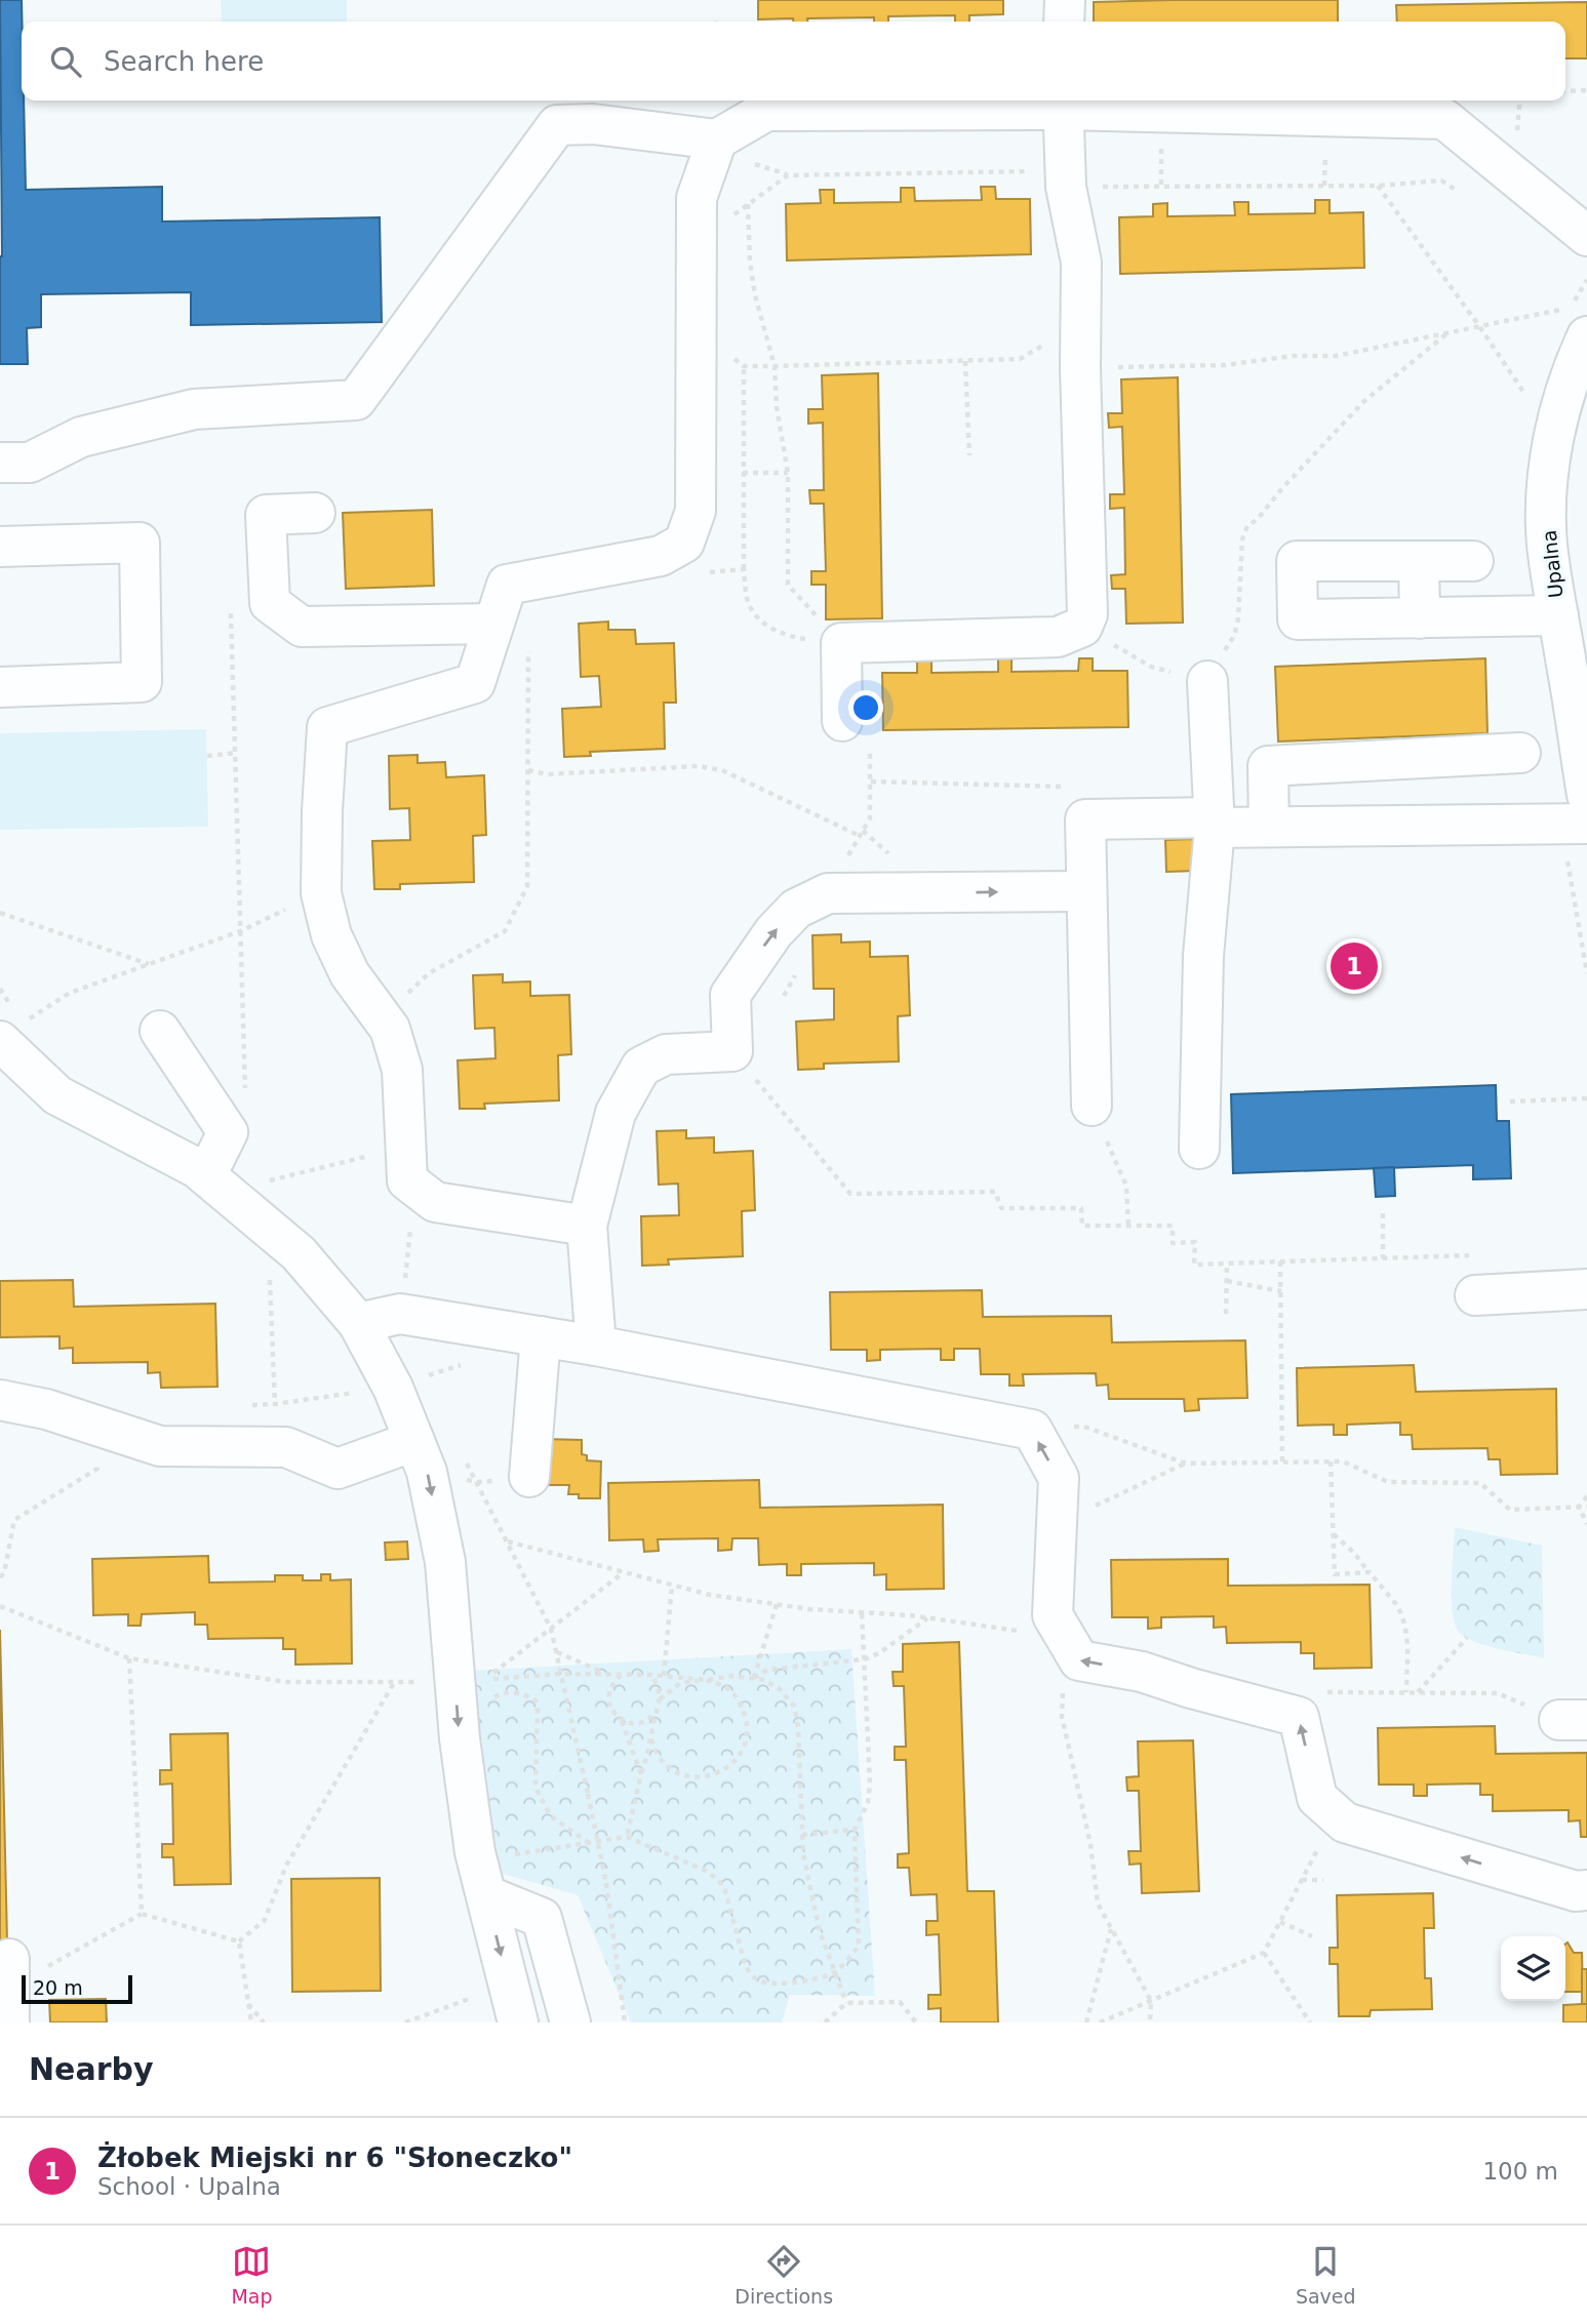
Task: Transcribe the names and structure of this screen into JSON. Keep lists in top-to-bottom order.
{
  "streets": {
    "street": ["Upalna"]
  },
  "scale_bar": "20 m",
  "page": {
    "search": "Search here",
    "pins": "1",
    "scale": "20 m",
    "heading": "Nearby",
    "list": [
      {
        "mark": "1",
        "name": "Żłobek Miejski nr 6 \"Słoneczko\"",
        "note": "School · Upalna",
        "value": "100 m"
      }
    ],
    "nav": ["Map", "Directions", "Saved"]
  }
}
